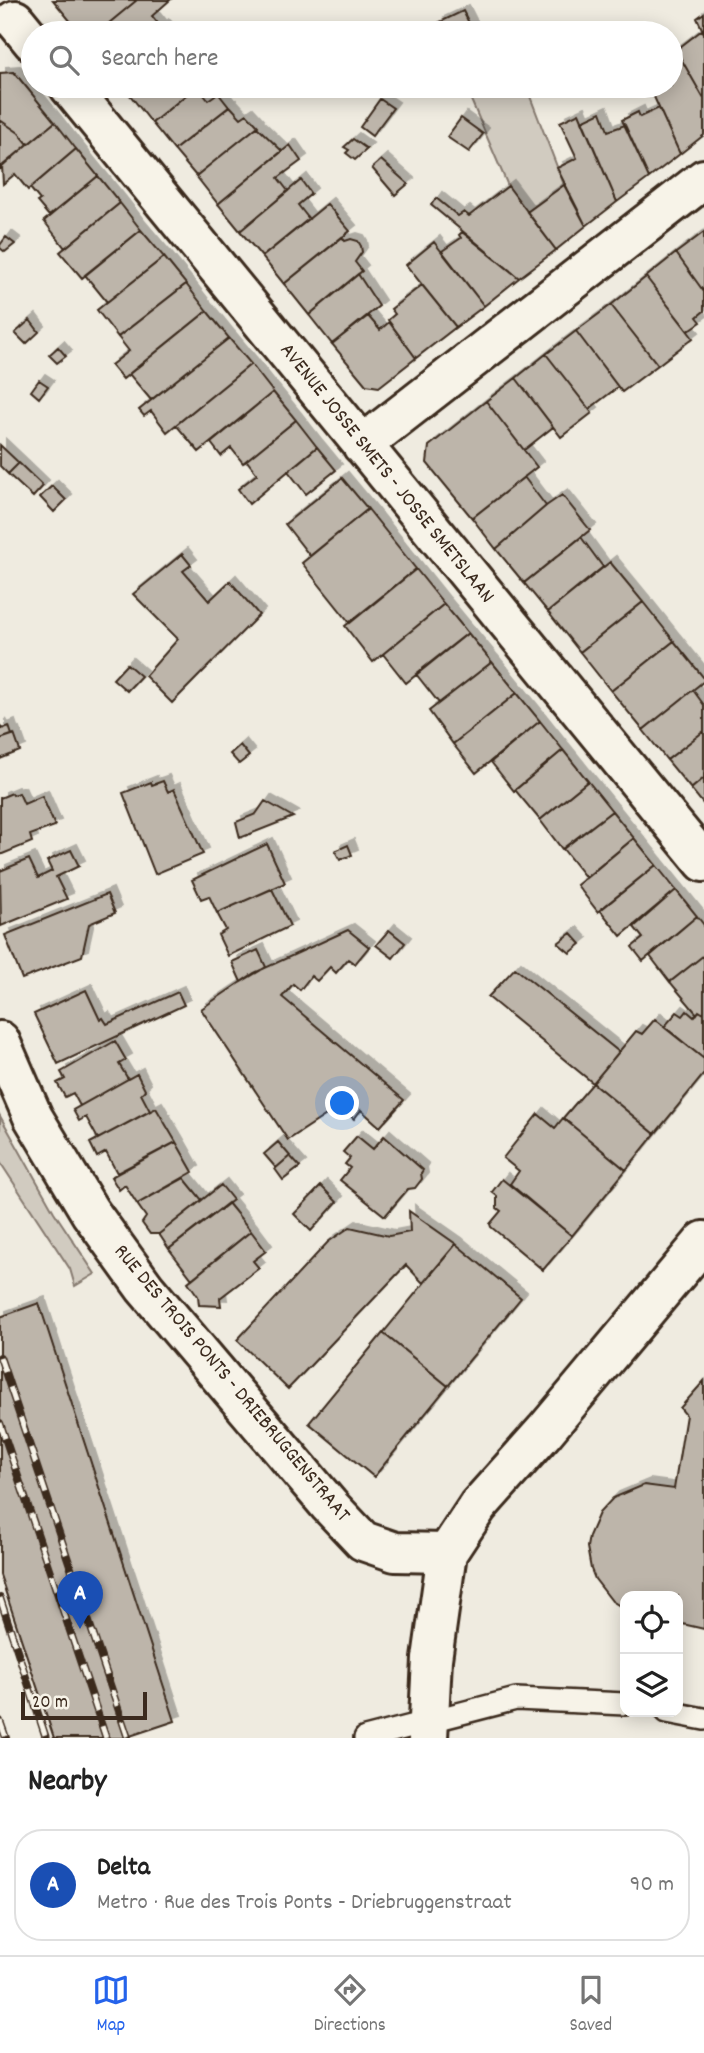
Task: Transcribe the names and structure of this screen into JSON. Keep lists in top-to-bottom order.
{
  "streets": {
    "street": ["AVENUE JOSSE SMETS - JOSSE SMETSLAAN", "RUE DES TROIS PONTS - DRIEBRUGGENSTRAAT"]
  },
  "scale_bar": "20 m",
  "page": {
    "search": "Search here",
    "pins": "A",
    "scale": "20 m",
    "heading": "Nearby",
    "list": [
      {
        "mark": "A",
        "name": "Delta",
        "note": "Metro · Rue des Trois Ponts - Driebruggenstraat",
        "value": "90 m"
      }
    ],
    "nav": ["Map", "Directions", "Saved"]
  }
}
